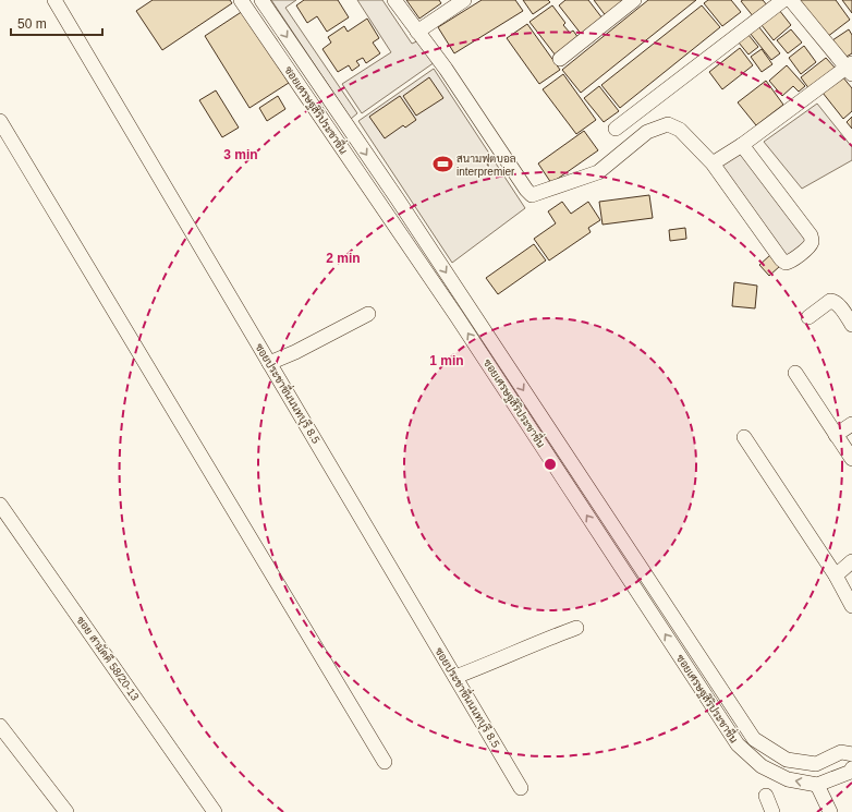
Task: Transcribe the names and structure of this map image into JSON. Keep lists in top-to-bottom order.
{
  "streets": {
    "street": ["ซอยเศรษฐสิริประชาชื่น", "ซอยประชาชื่นนนทบุรี 8.5", "ซอย สามัคคี 58/20-13"]
  },
  "places": {
    "sports": ["สนามฟุตบอล interpremier"]
  },
  "scale_bar": "50 m",
  "rings": ["3 min", "2 min", "1 min"]
}
